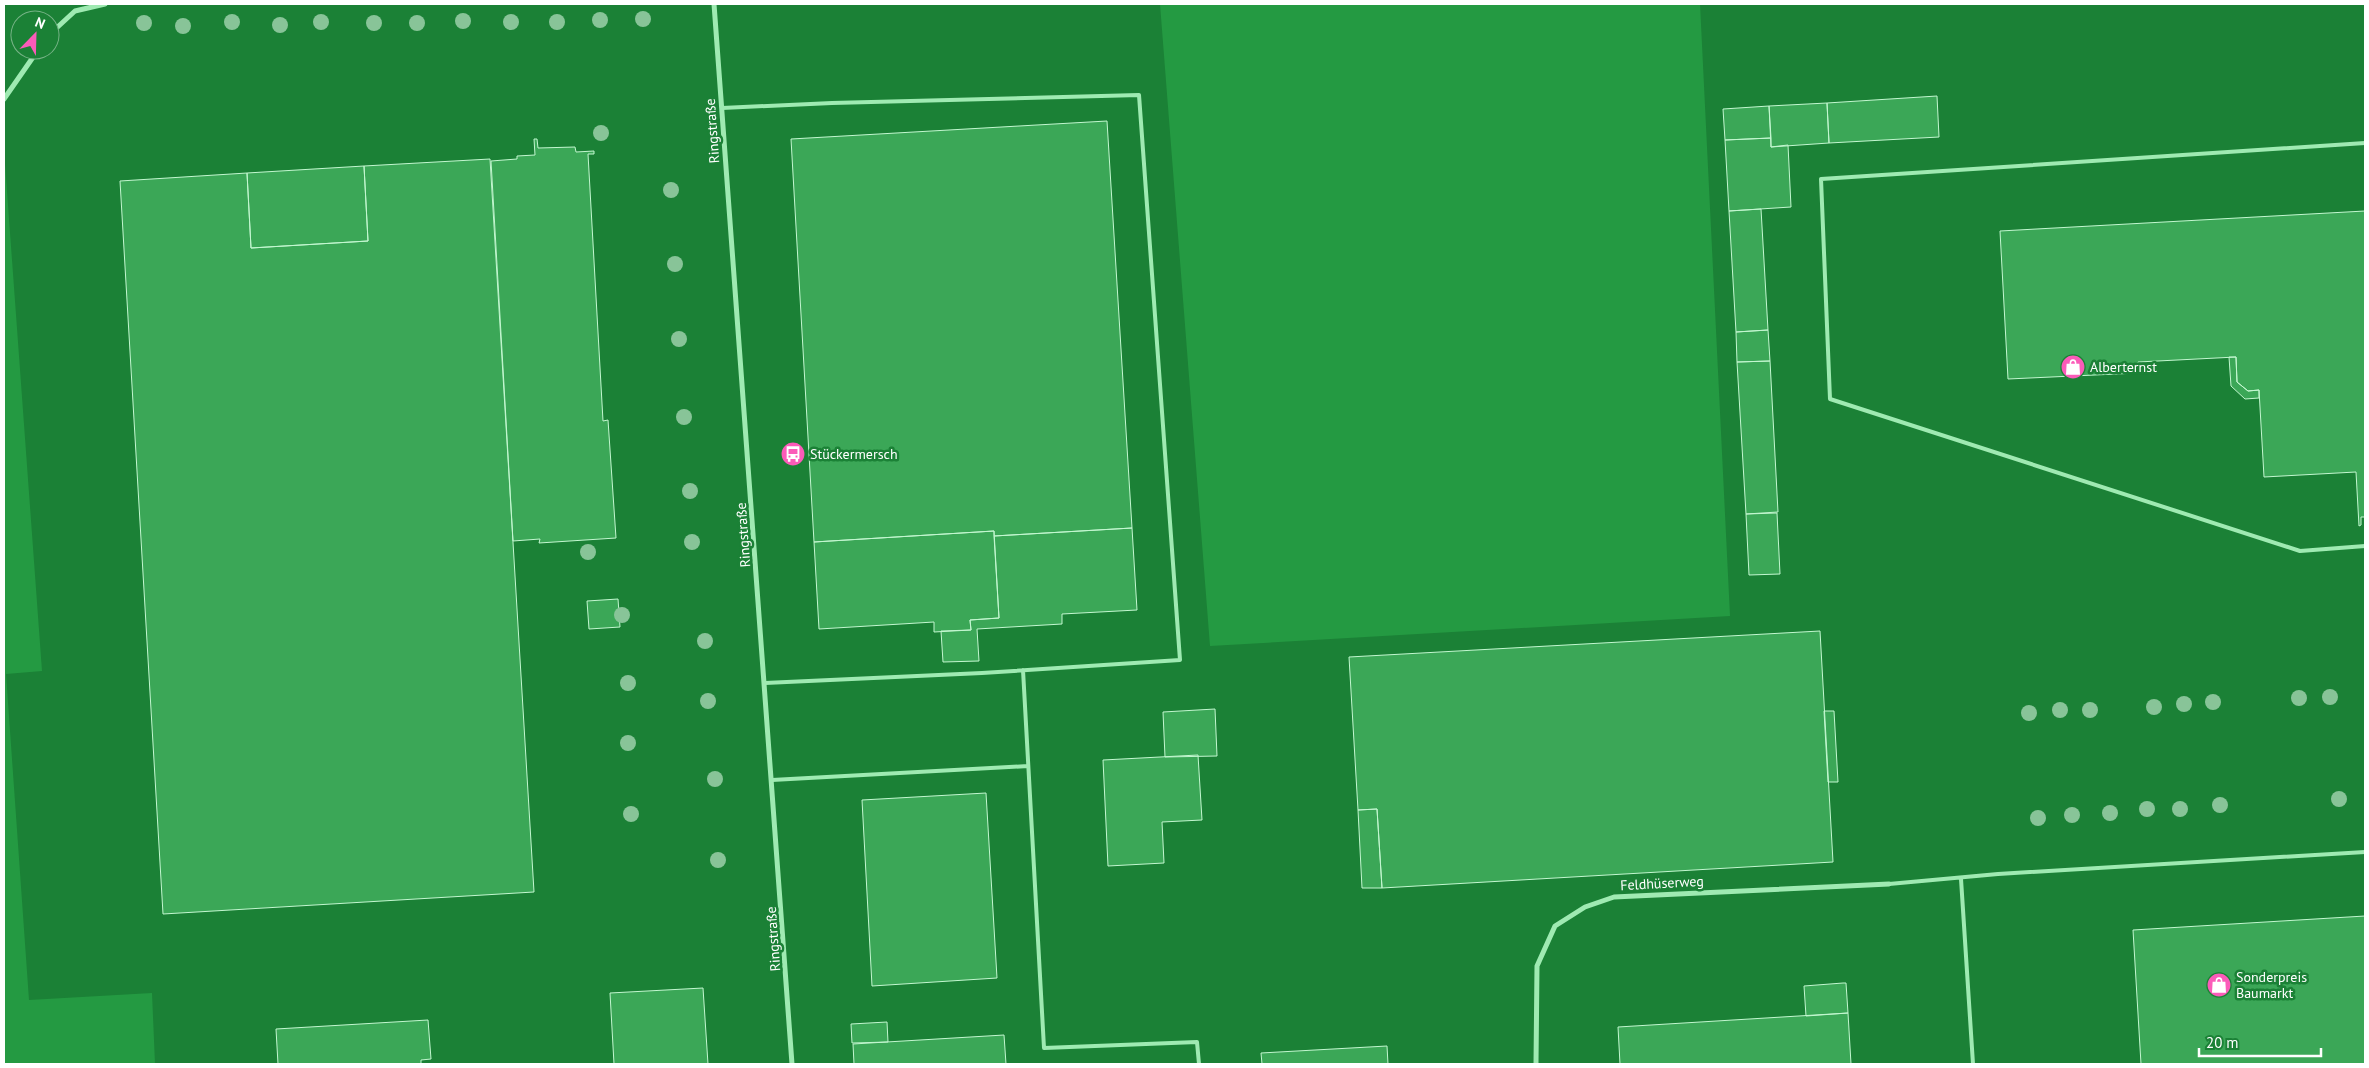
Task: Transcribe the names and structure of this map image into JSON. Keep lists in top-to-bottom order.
{
  "streets": {
    "street": ["Ringstraße", "Feldhüserweg"]
  },
  "places": {
    "shop": ["Alberternst", "Sonderpreis Baumarkt"],
    "bus stop": ["Stückermersch"]
  },
  "scale_bar": "20 m",
  "north": "top right"
}
